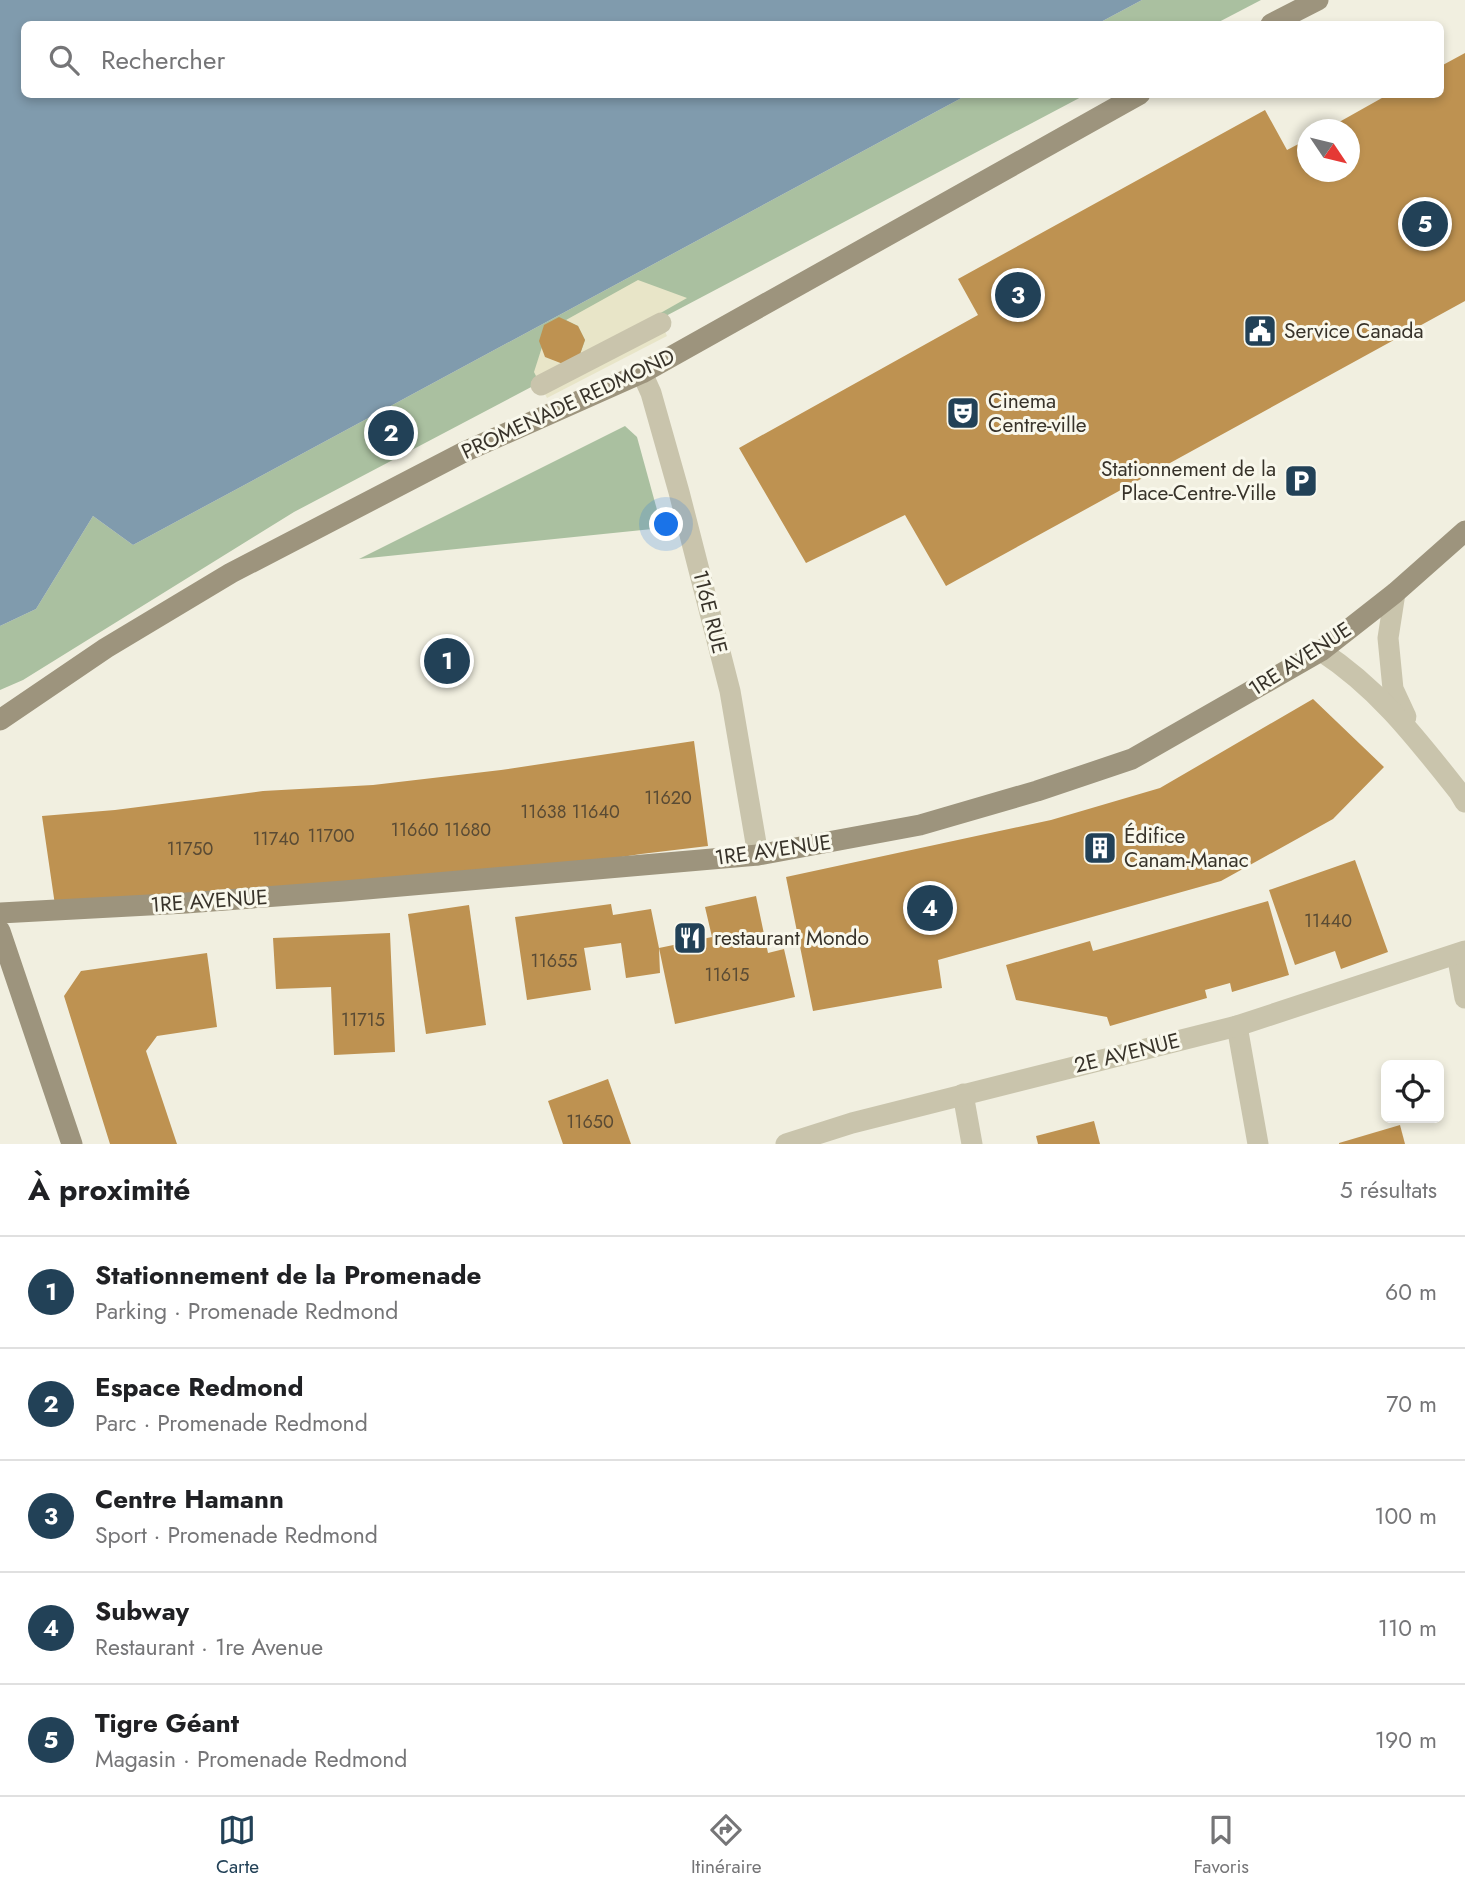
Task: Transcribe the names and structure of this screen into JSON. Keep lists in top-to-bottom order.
{
  "streets": {
    "street": [
      "PROMENADE REDMOND",
      "116E RUE",
      "1RE AVENUE",
      "2E AVENUE"
    ]
  },
  "crossings": [
    ["PROMENADE REDMOND", "116E RUE"],
    ["116E RUE", "1RE AVENUE"]
  ],
  "places": {
    "public building": ["Service Canada"],
    "theatre": ["Cinema Centre-ville"],
    "parking": ["Stationnement de la Place-Centre-Ville"],
    "building": ["Édifice Canam-Manac"],
    "restaurant": ["restaurant Mondo"]
  },
  "house_numbers": [
    "11620",
    "11638 11640",
    "11660 11680",
    "11700",
    "11740",
    "11750",
    "11440",
    "11655",
    "11615",
    "11715",
    "11650"
  ],
  "north": "bottom right",
  "page": {
    "search": "Rechercher",
    "pins": [
      "5",
      "3",
      "2",
      "1",
      "4"
    ],
    "heading": ["À proximité", "5 résultats"],
    "list": [
      {
        "mark": "1",
        "name": "Stationnement de la Promenade",
        "note": "Parking · Promenade Redmond",
        "value": "60 m"
      },
      {
        "mark": "2",
        "name": "Espace Redmond",
        "note": "Parc · Promenade Redmond",
        "value": "70 m"
      },
      {
        "mark": "3",
        "name": "Centre Hamann",
        "note": "Sport · Promenade Redmond",
        "value": "100 m"
      },
      {
        "mark": "4",
        "name": "Subway",
        "note": "Restaurant · 1re Avenue",
        "value": "110 m"
      },
      {
        "mark": "5",
        "name": "Tigre Géant",
        "note": "Magasin · Promenade Redmond",
        "value": "190 m"
      }
    ],
    "nav": ["Carte", "Itinéraire", "Favoris"]
  }
}
